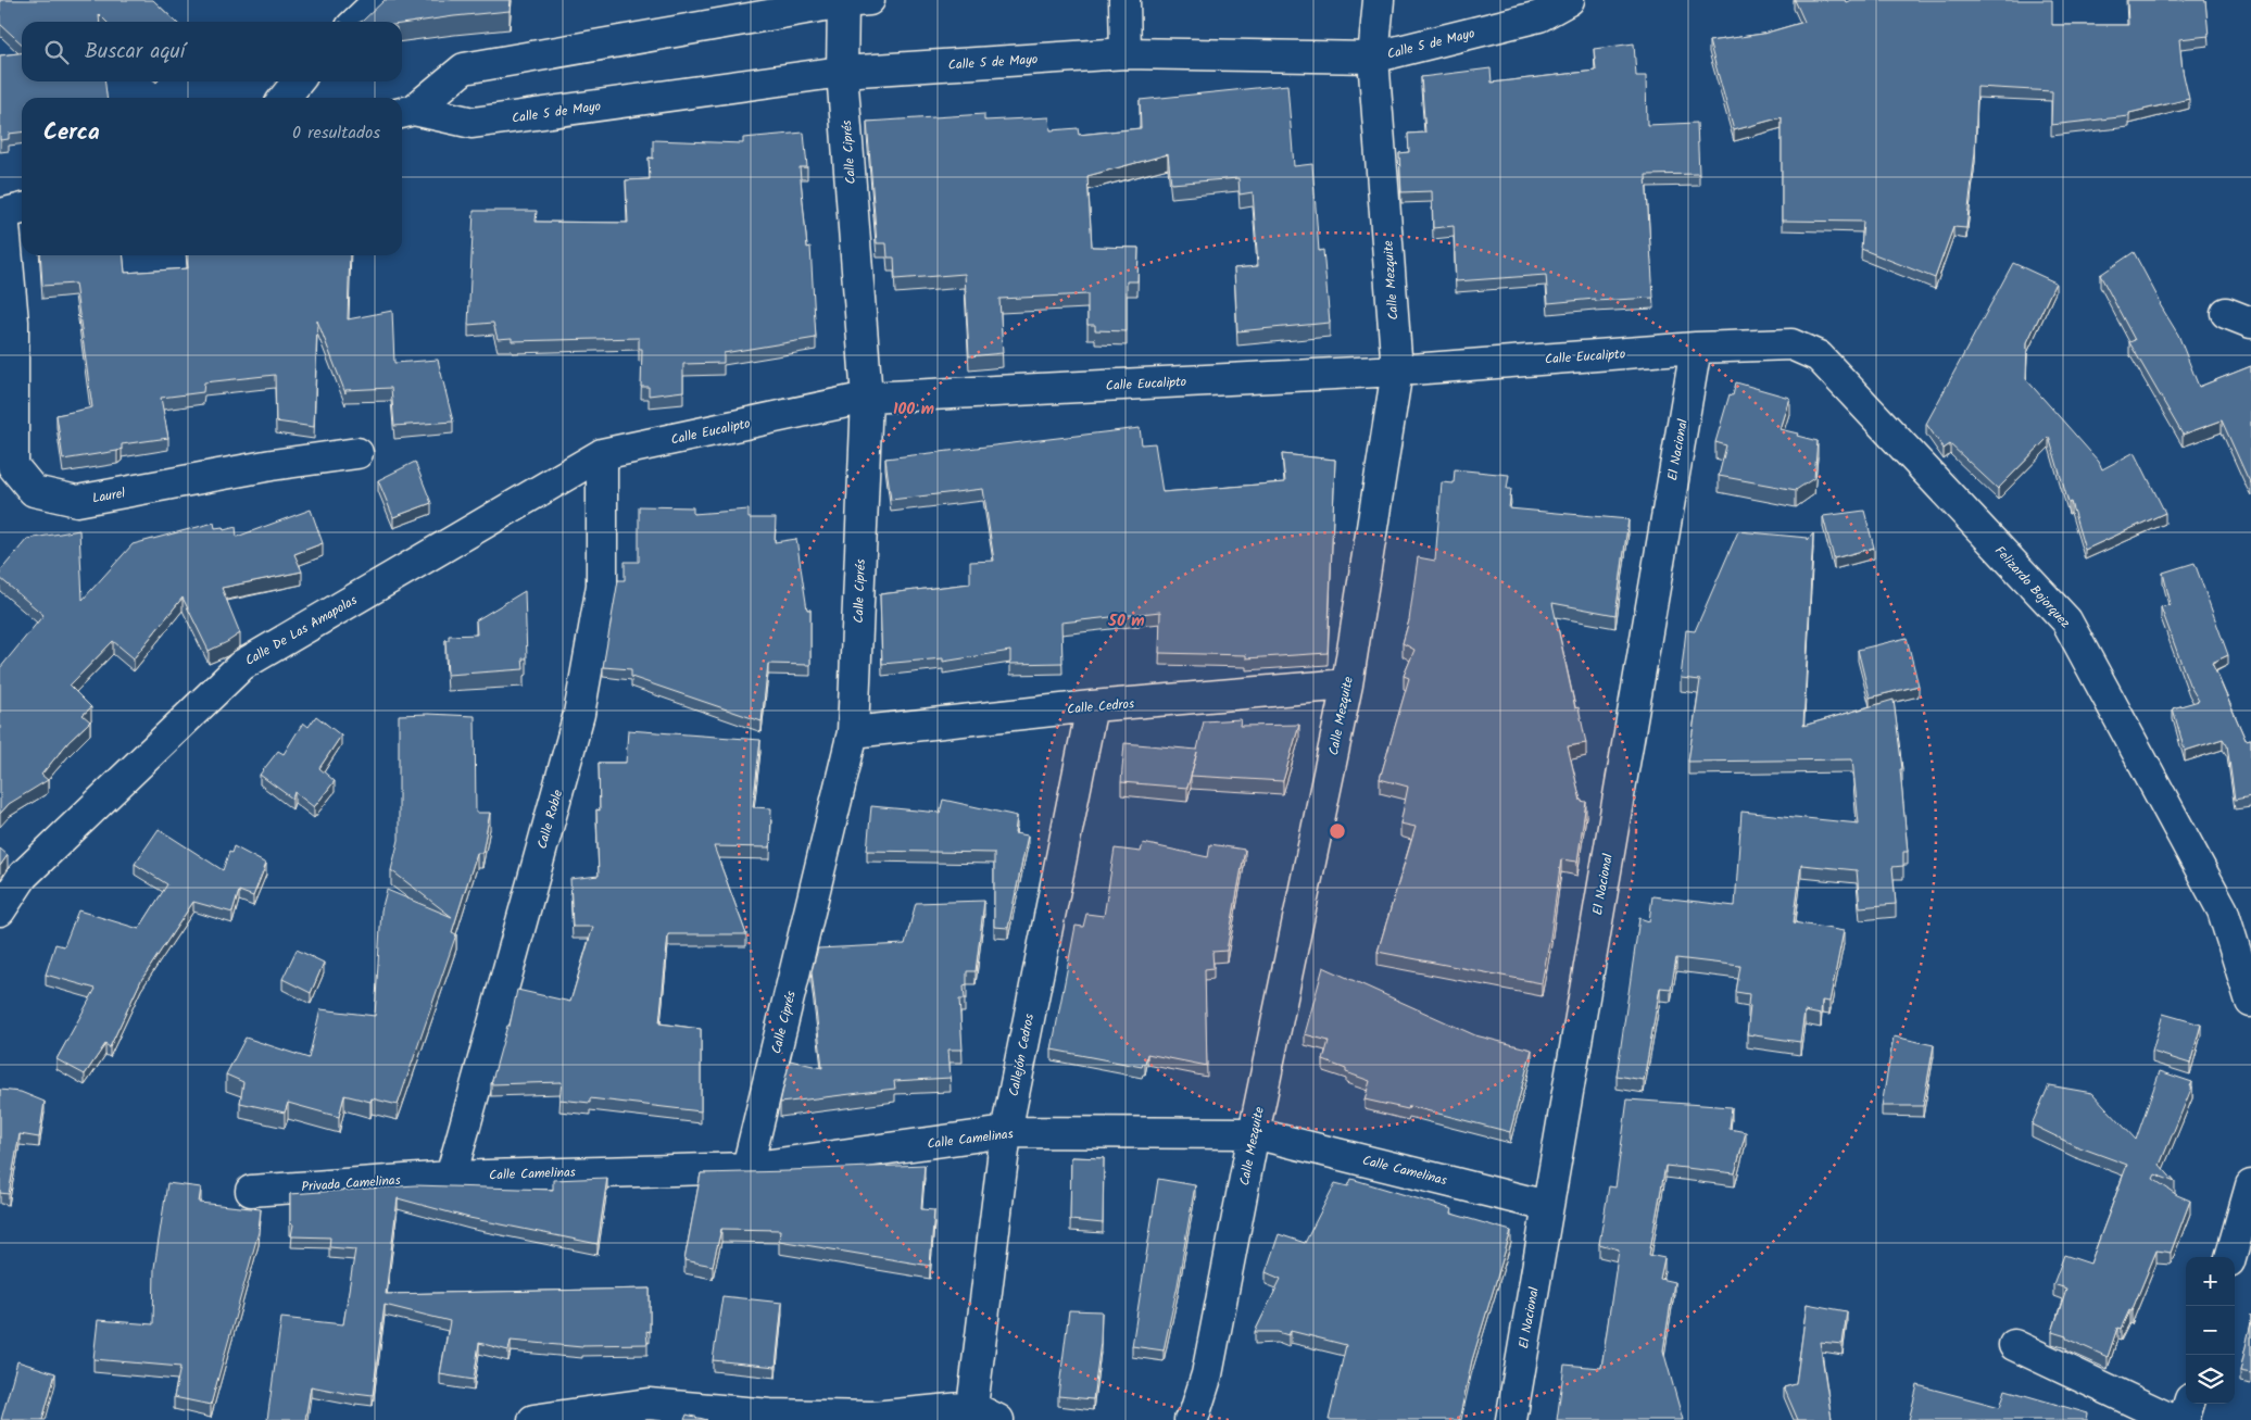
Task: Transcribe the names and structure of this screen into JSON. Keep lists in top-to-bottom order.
{
  "streets": {
    "street": [
      "Calle 5 de Mayo",
      "Calle Ciprés",
      "Calle Mezquite",
      "Calle Eucalipto",
      "El Nacional",
      "Laurel",
      "Felizardo Bojorquez",
      "Calle De Las Amapolas",
      "Calle Cedros",
      "Calle Roble",
      "Callejón Cedros",
      "Calle Camelinas",
      "Privada Camelinas"
    ]
  },
  "crossings": [
    ["Calle 5 de Mayo", "Calle Ciprés"],
    ["Calle 5 de Mayo", "Calle Mezquite"],
    ["Calle Ciprés", "Calle Eucalipto"],
    ["Calle Ciprés", "Calle Cedros"],
    ["Calle Ciprés", "Calle Camelinas"],
    ["Calle Mezquite", "Calle Eucalipto"],
    ["Calle Mezquite", "Calle Cedros"],
    ["Calle Mezquite", "Calle Camelinas"],
    ["Calle Eucalipto", "El Nacional"],
    ["Calle Eucalipto", "Felizardo Bojorquez"],
    ["Calle Eucalipto", "Calle De Las Amapolas"],
    ["Calle Eucalipto", "Calle Roble"],
    ["El Nacional", "Felizardo Bojorquez"],
    ["El Nacional", "Calle Camelinas"],
    ["Calle De Las Amapolas", "Calle Roble"],
    ["Calle Cedros", "Callejón Cedros"],
    ["Calle Roble", "Calle Camelinas"],
    ["Calle Roble", "Privada Camelinas"],
    ["Callejón Cedros", "Calle Camelinas"],
    ["Calle Camelinas", "Privada Camelinas"]
  ],
  "page": {
    "search": "Buscar aquí",
    "heading": ["Cerca", "0 resultados"],
    "map_buttons": ["+", "−"]
  },
  "rings": ["100 m", "50 m"]
}
